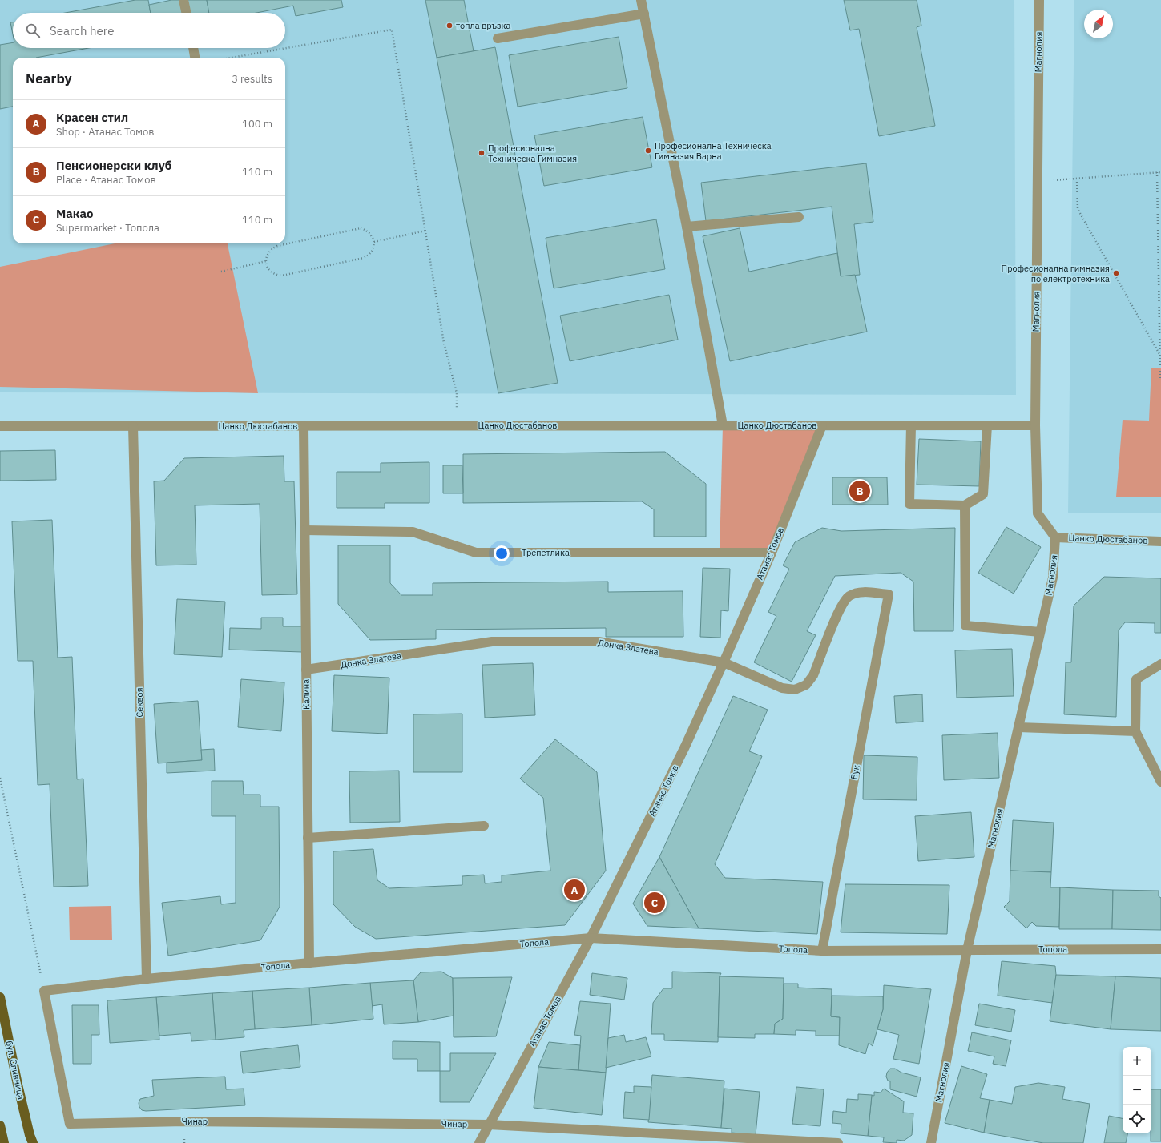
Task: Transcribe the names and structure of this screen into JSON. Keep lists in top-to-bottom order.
{
  "streets": {
    "main road": ["бул. Сливница"],
    "street": [
      "Магнолия",
      "Цанко Дюстабанов",
      "Трепетлика",
      "Атанас Томов",
      "Донка Златева",
      "Калина",
      "Секвоя",
      "Бук",
      "Топола",
      "Чинар"
    ]
  },
  "crossings": [
    ["Магнолия", "Цанко Дюстабанов"],
    ["Магнолия", "Топола"],
    ["Цанко Дюстабанов", "Атанас Томов"],
    ["Цанко Дюстабанов", "Калина"],
    ["Цанко Дюстабанов", "Секвоя"],
    ["Трепетлика", "Атанас Томов"],
    ["Трепетлика", "Калина"],
    ["Атанас Томов", "Донка Златева"],
    ["Атанас Томов", "Топола"],
    ["Атанас Томов", "Чинар"],
    ["Донка Златева", "Калина"],
    ["Донка Златева", "Бук"],
    ["Калина", "Топола"],
    ["Секвоя", "Топола"],
    ["Бук", "Топола"],
    ["Топола", "Чинар"]
  ],
  "places": [
    "топла връзка",
    "Професионална Техническа Гимназия Варна",
    "Професионална Техническа Гимназия",
    "Професионална гимназия по електротехника"
  ],
  "north": "top right",
  "page": {
    "search": "Search here",
    "heading": ["Nearby", "3 results"],
    "list": [
      {
        "mark": "A",
        "name": "Красен стил",
        "note": "Shop · Атанас Томов",
        "value": "100 m"
      },
      {
        "mark": "B",
        "name": "Пенсионерски клуб",
        "note": "Place · Атанас Томов",
        "value": "110 m"
      },
      {
        "mark": "C",
        "name": "Макао",
        "note": "Supermarket · Топола",
        "value": "110 m"
      }
    ],
    "pins": ["B", "A", "C"],
    "map_buttons": ["+", "−"]
  }
}
